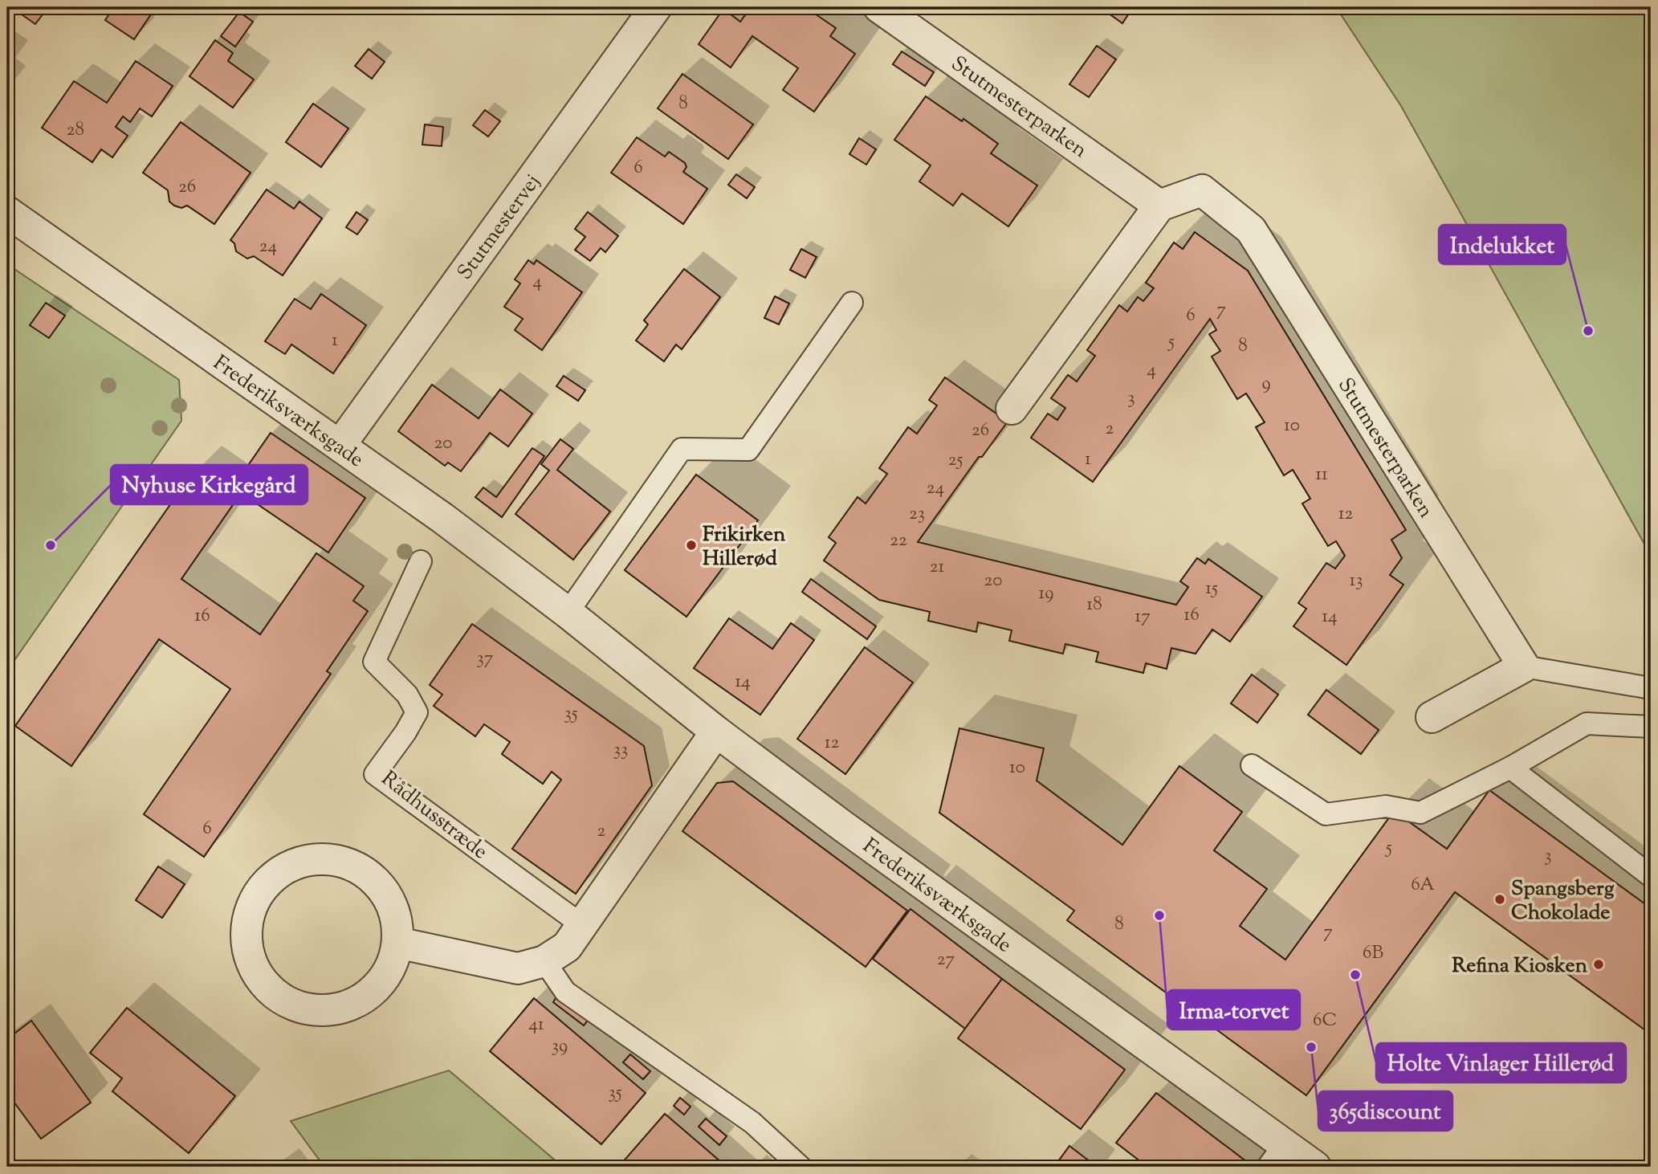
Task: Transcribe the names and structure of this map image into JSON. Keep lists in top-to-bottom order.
{
  "streets": {
    "street": ["Stutmesterparken", "Stutmestervej", "Frederiksværksgade"],
    "lane": ["Rådhusstræde"]
  },
  "crossings": [
    ["Stutmestervej", "Frederiksværksgade"]
  ],
  "places": [
    "Indelukket",
    "Nyhuse Kirkegård",
    "Frikirken Hillerød",
    "Spangsberg Chokolade",
    "Irma-torvet",
    "Refina Kiosken",
    "Holte Vinlager Hillerød",
    "365discount"
  ],
  "house_numbers": [
    "8",
    "28",
    "6",
    "26",
    "24",
    "4",
    "7",
    "6",
    "1",
    "5",
    "8",
    "4",
    "9",
    "3",
    "10",
    "2",
    "26",
    "20",
    "1",
    "25",
    "11",
    "24",
    "23",
    "12",
    "22",
    "21",
    "20",
    "13",
    "15",
    "19",
    "18",
    "16",
    "16",
    "17",
    "14",
    "37",
    "14",
    "35",
    "12",
    "33",
    "10",
    "6",
    "2",
    "5",
    "3",
    "6A",
    "8",
    "7",
    "6B",
    "27",
    "6C",
    "41",
    "39",
    "35"
  ]
}
